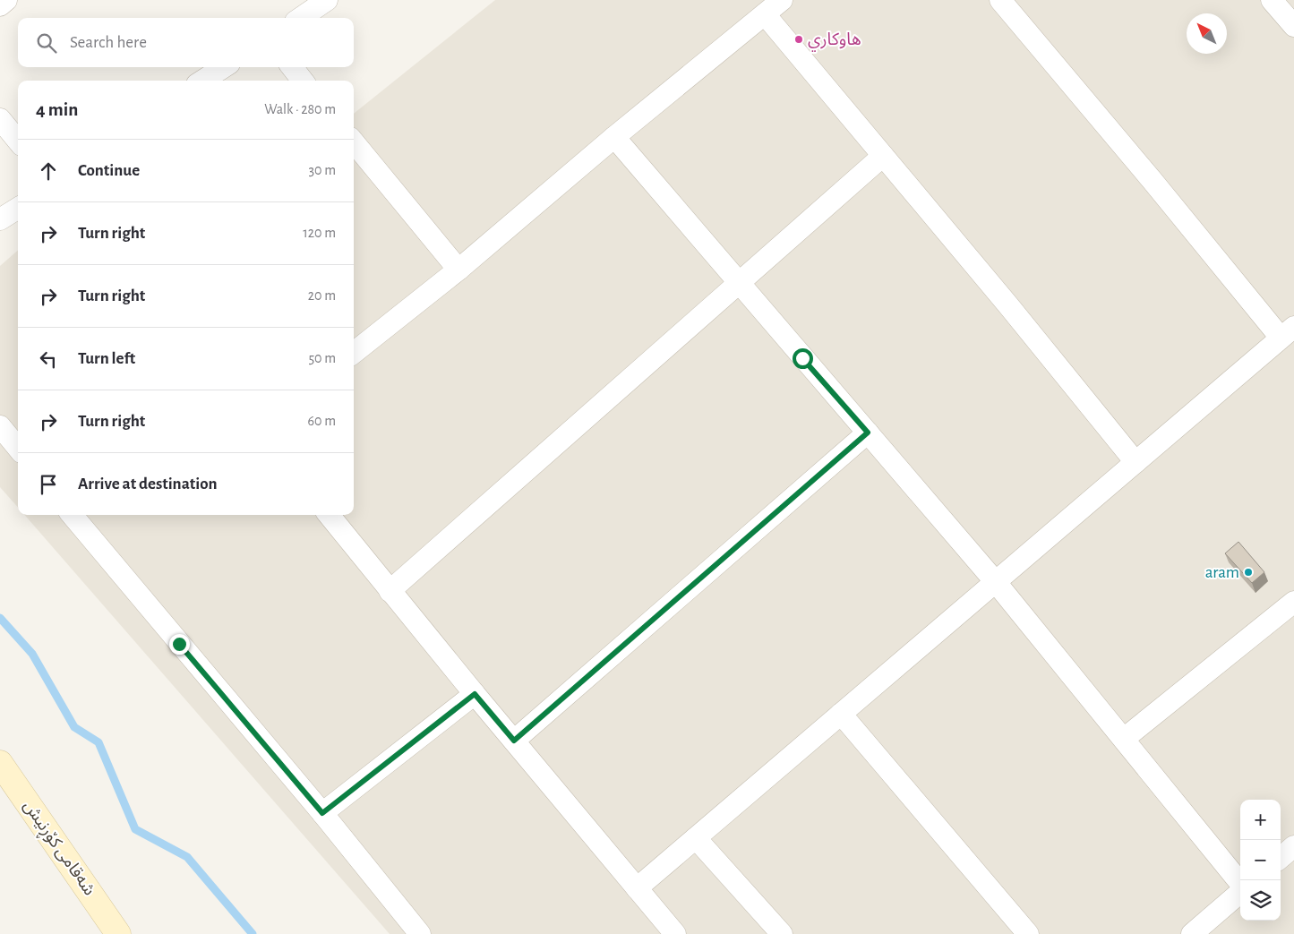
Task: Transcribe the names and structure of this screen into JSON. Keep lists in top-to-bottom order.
{
  "streets": {
    "main road": ["شەقامی کۆڕنیش"]
  },
  "places": ["هاوكاري", "aram"],
  "north": "top left",
  "page": {
    "search": "Search here",
    "heading": ["4 min", "Walk · 280 m"],
    "list": [
      ["Continue", "30 m"],
      ["Turn right", "120 m"],
      ["Turn right", "20 m"],
      ["Turn left", "50 m"],
      ["Turn right", "60 m"],
      "Arrive at destination"
    ],
    "map_buttons": ["+", "−"]
  }
}
